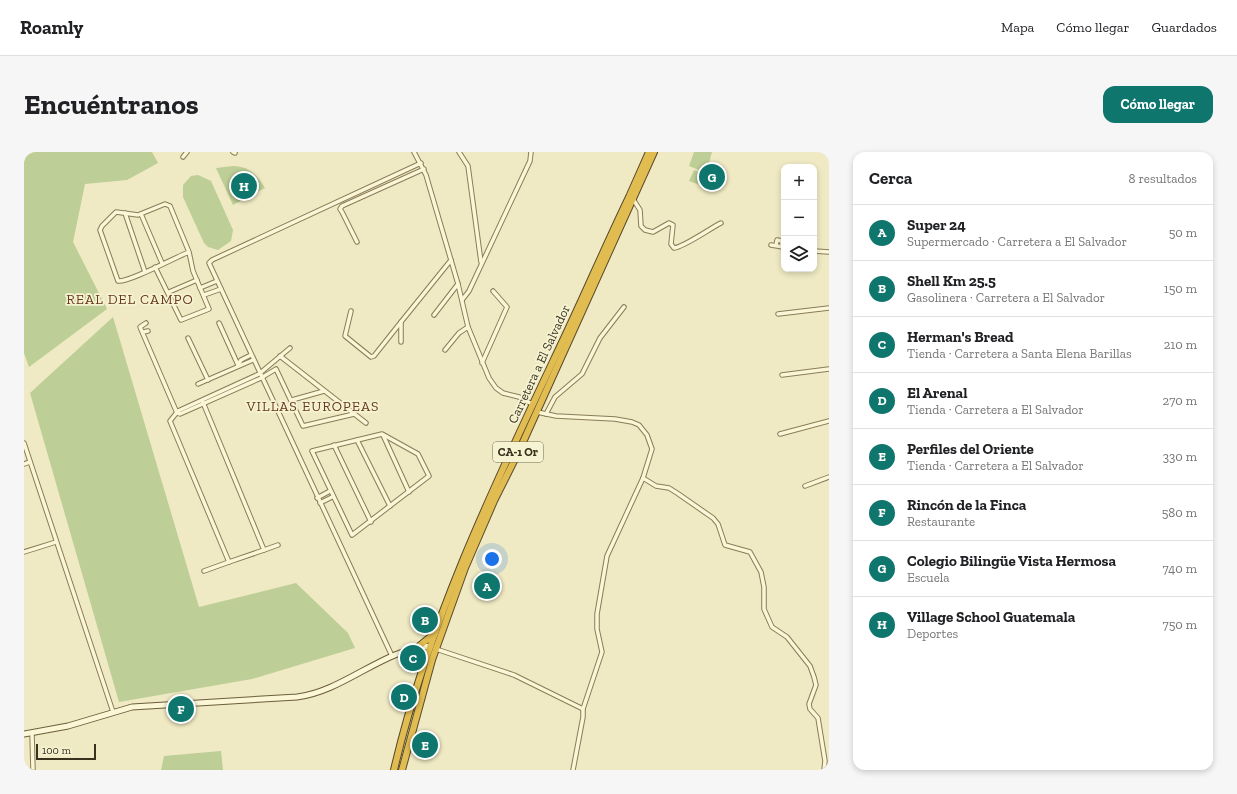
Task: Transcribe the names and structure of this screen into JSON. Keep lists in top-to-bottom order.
{
  "streets": {
    "highway": ["Carretera a El Salvador", "CA-1 Or"]
  },
  "districts": ["REAL DEL CAMPO", "VILLAS EUROPEAS"],
  "scale_bar": "100 m",
  "page": {
    "header": "Roamly",
    "nav": ["Mapa", "Cómo llegar", "Guardados"],
    "buttons": "Cómo llegar",
    "title": "Encuéntranos",
    "heading": ["Cerca", "8 resultados"],
    "pins": [
      "G",
      "H",
      "A",
      "B",
      "C",
      "D",
      "F",
      "E"
    ],
    "map_buttons": ["+", "−"],
    "list": [
      {
        "mark": "A",
        "name": "Super 24",
        "note": "Supermercado · Carretera a El Salvador",
        "value": "50 m"
      },
      {
        "mark": "B",
        "name": "Shell Km 25.5",
        "note": "Gasolinera · Carretera a El Salvador",
        "value": "150 m"
      },
      {
        "mark": "C",
        "name": "Herman's Bread",
        "note": "Tienda · Carretera a Santa Elena Barillas",
        "value": "210 m"
      },
      {
        "mark": "D",
        "name": "El Arenal",
        "note": "Tienda · Carretera a El Salvador",
        "value": "270 m"
      },
      {
        "mark": "E",
        "name": "Perfiles del Oriente",
        "note": "Tienda · Carretera a El Salvador",
        "value": "330 m"
      },
      {
        "mark": "F",
        "name": "Rincón de la Finca",
        "note": "Restaurante",
        "value": "580 m"
      },
      {
        "mark": "G",
        "name": "Colegio Bilingüe Vista Hermosa",
        "note": "Escuela",
        "value": "740 m"
      },
      {
        "mark": "H",
        "name": "Village School Guatemala",
        "note": "Deportes",
        "value": "750 m"
      }
    ],
    "scale": "100 m"
  }
}
